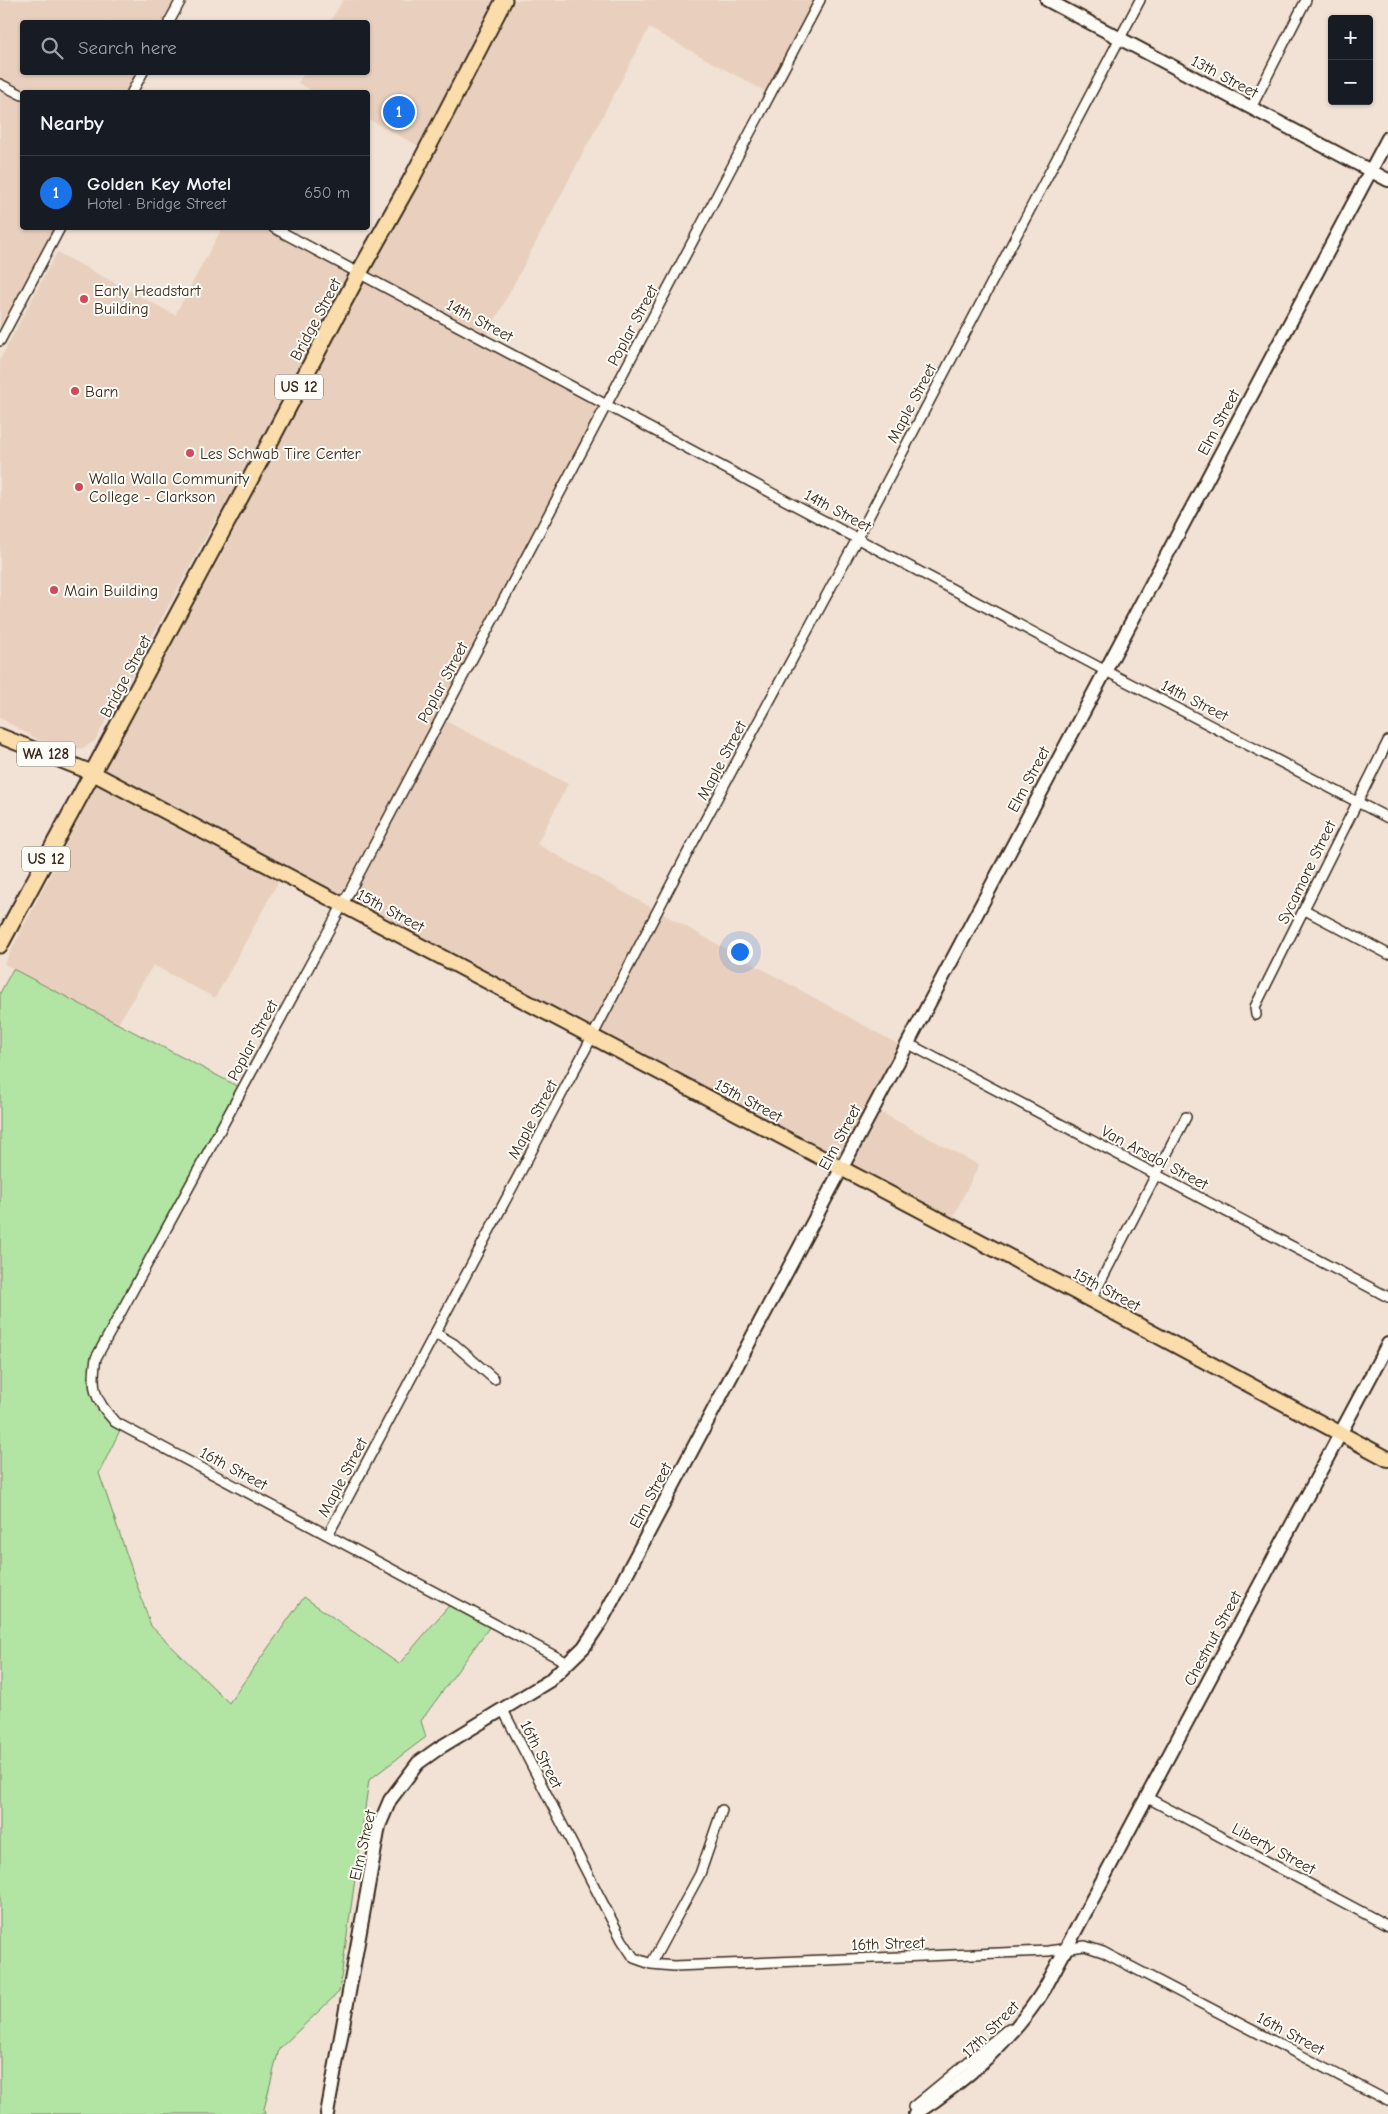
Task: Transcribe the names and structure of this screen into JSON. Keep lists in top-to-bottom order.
{
  "streets": {
    "highway": ["Bridge Street", "US 12"],
    "main road": [
      "13th Street",
      "Elm Street",
      "WA 128",
      "15th Street",
      "Chestnut Street",
      "17th Street"
    ],
    "street": [
      "14th Street",
      "Poplar Street",
      "Maple Street",
      "Sycamore Street",
      "Van Arsdol Street",
      "16th Street",
      "Liberty Street"
    ]
  },
  "crossings": [
    ["13th Street", "Maple Street"],
    ["13th Street", "Elm Street"],
    ["Bridge Street", "14th Street"],
    ["Bridge Street", "WA 128"],
    ["Bridge Street", "15th Street"],
    ["14th Street", "Poplar Street"],
    ["14th Street", "Maple Street"],
    ["14th Street", "Elm Street"],
    ["14th Street", "Sycamore Street"],
    ["Poplar Street", "15th Street"],
    ["Poplar Street", "16th Street"],
    ["Maple Street", "15th Street"],
    ["Maple Street", "16th Street"],
    ["Elm Street", "15th Street"],
    ["Elm Street", "Van Arsdol Street"],
    ["Elm Street", "16th Street"],
    ["WA 128", "15th Street"],
    ["15th Street", "Chestnut Street"],
    ["16th Street", "Chestnut Street"],
    ["16th Street", "17th Street"],
    ["Chestnut Street", "Liberty Street"],
    ["Chestnut Street", "17th Street"]
  ],
  "places": [
    "Early Headstart Building",
    "Barn",
    "Les Schwab Tire Center",
    "Walla Walla Community College - Clarkson",
    "Main Building"
  ],
  "page": {
    "map_buttons": ["+", "−"],
    "search": "Search here",
    "heading": "Nearby",
    "pins": "1",
    "list": [
      {
        "mark": "1",
        "name": "Golden Key Motel",
        "note": "Hotel · Bridge Street",
        "value": "650 m"
      }
    ]
  }
}
